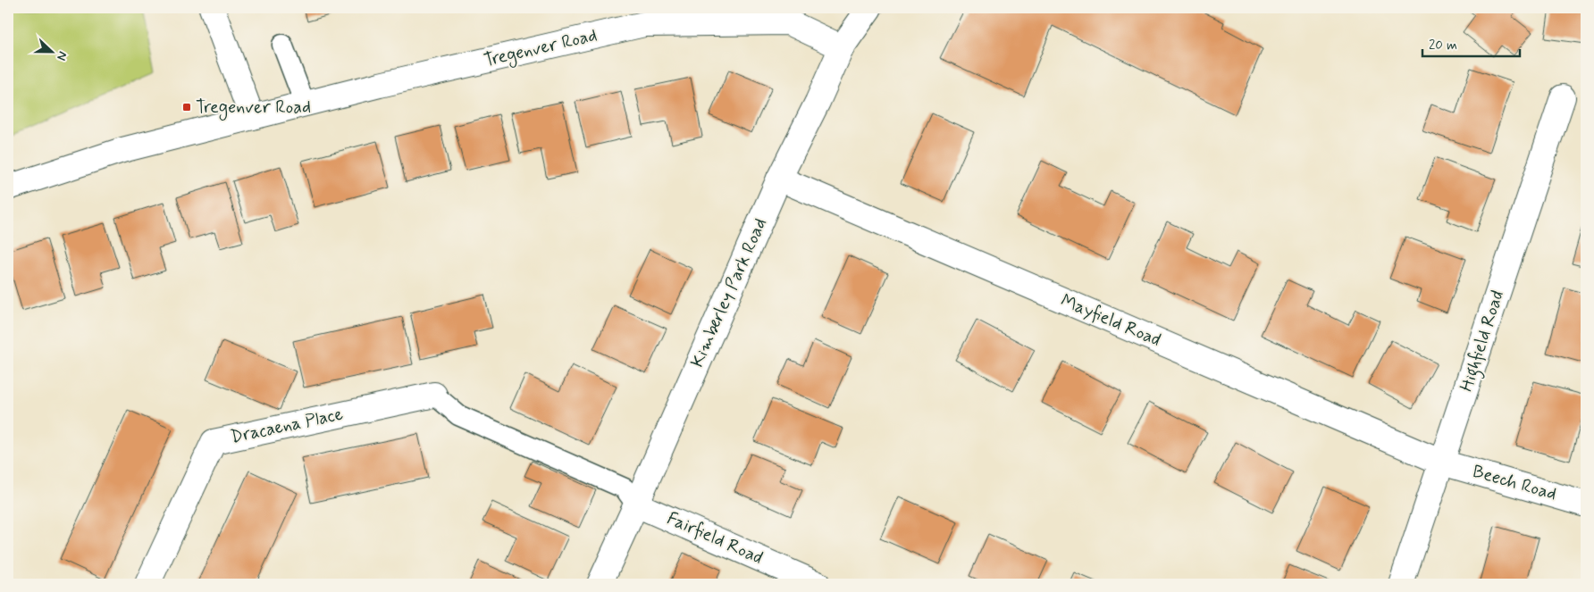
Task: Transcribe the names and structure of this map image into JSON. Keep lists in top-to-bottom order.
{
  "streets": {
    "street": [
      "Tregenver Road",
      "Kimberley Park Road",
      "Mayfield Road",
      "Highfield Road",
      "Dracaena Place",
      "Beech Road",
      "Fairfield Road"
    ]
  },
  "crossings": [
    ["Tregenver Road", "Kimberley Park Road"],
    ["Kimberley Park Road", "Mayfield Road"],
    ["Kimberley Park Road", "Fairfield Road"],
    ["Mayfield Road", "Highfield Road"],
    ["Mayfield Road", "Beech Road"],
    ["Highfield Road", "Beech Road"]
  ],
  "places": {
    "transit": ["Tregenver Road"]
  },
  "scale_bar": "20 m",
  "north": "right"
}
